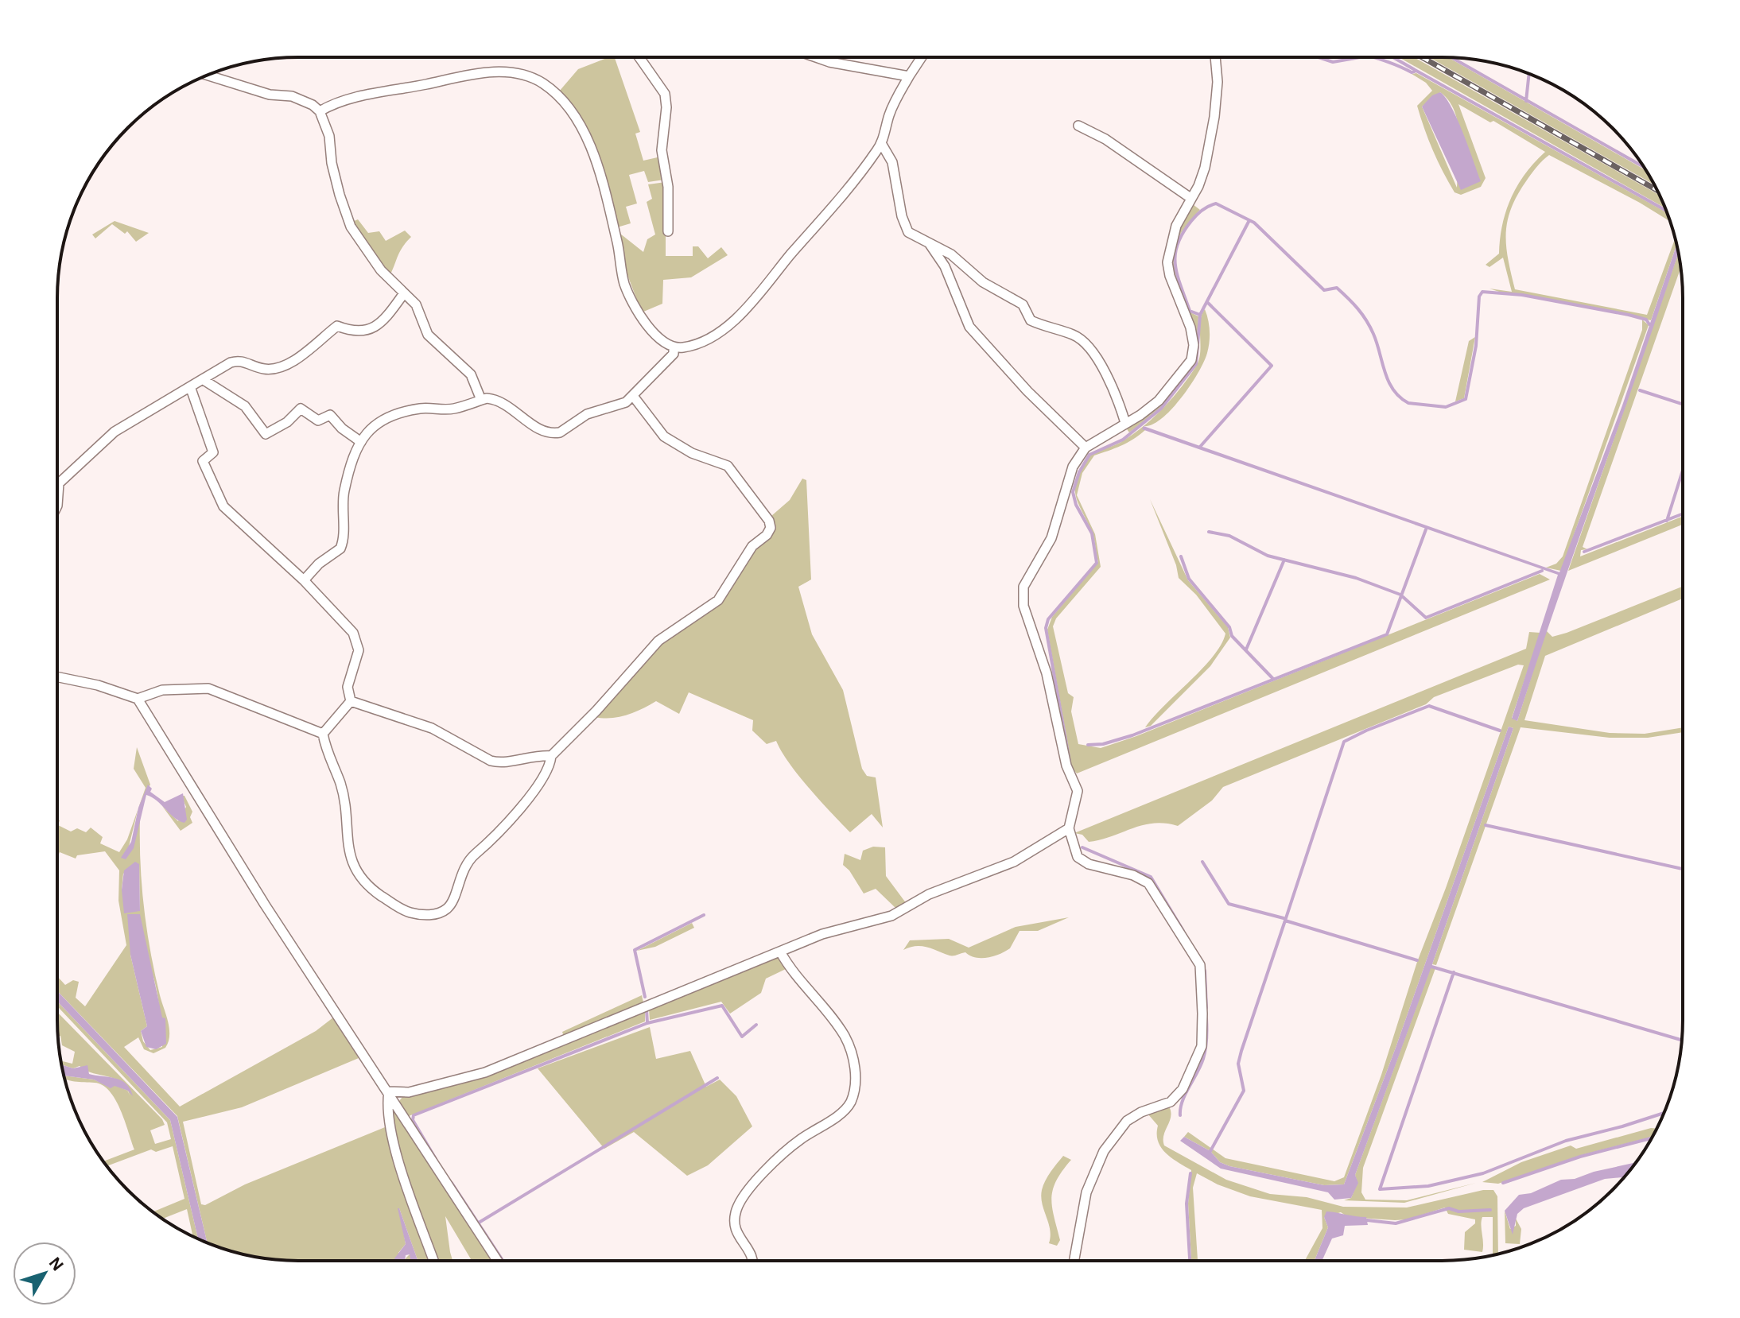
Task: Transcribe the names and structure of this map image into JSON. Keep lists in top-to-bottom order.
{
  "north": "top right"
}
